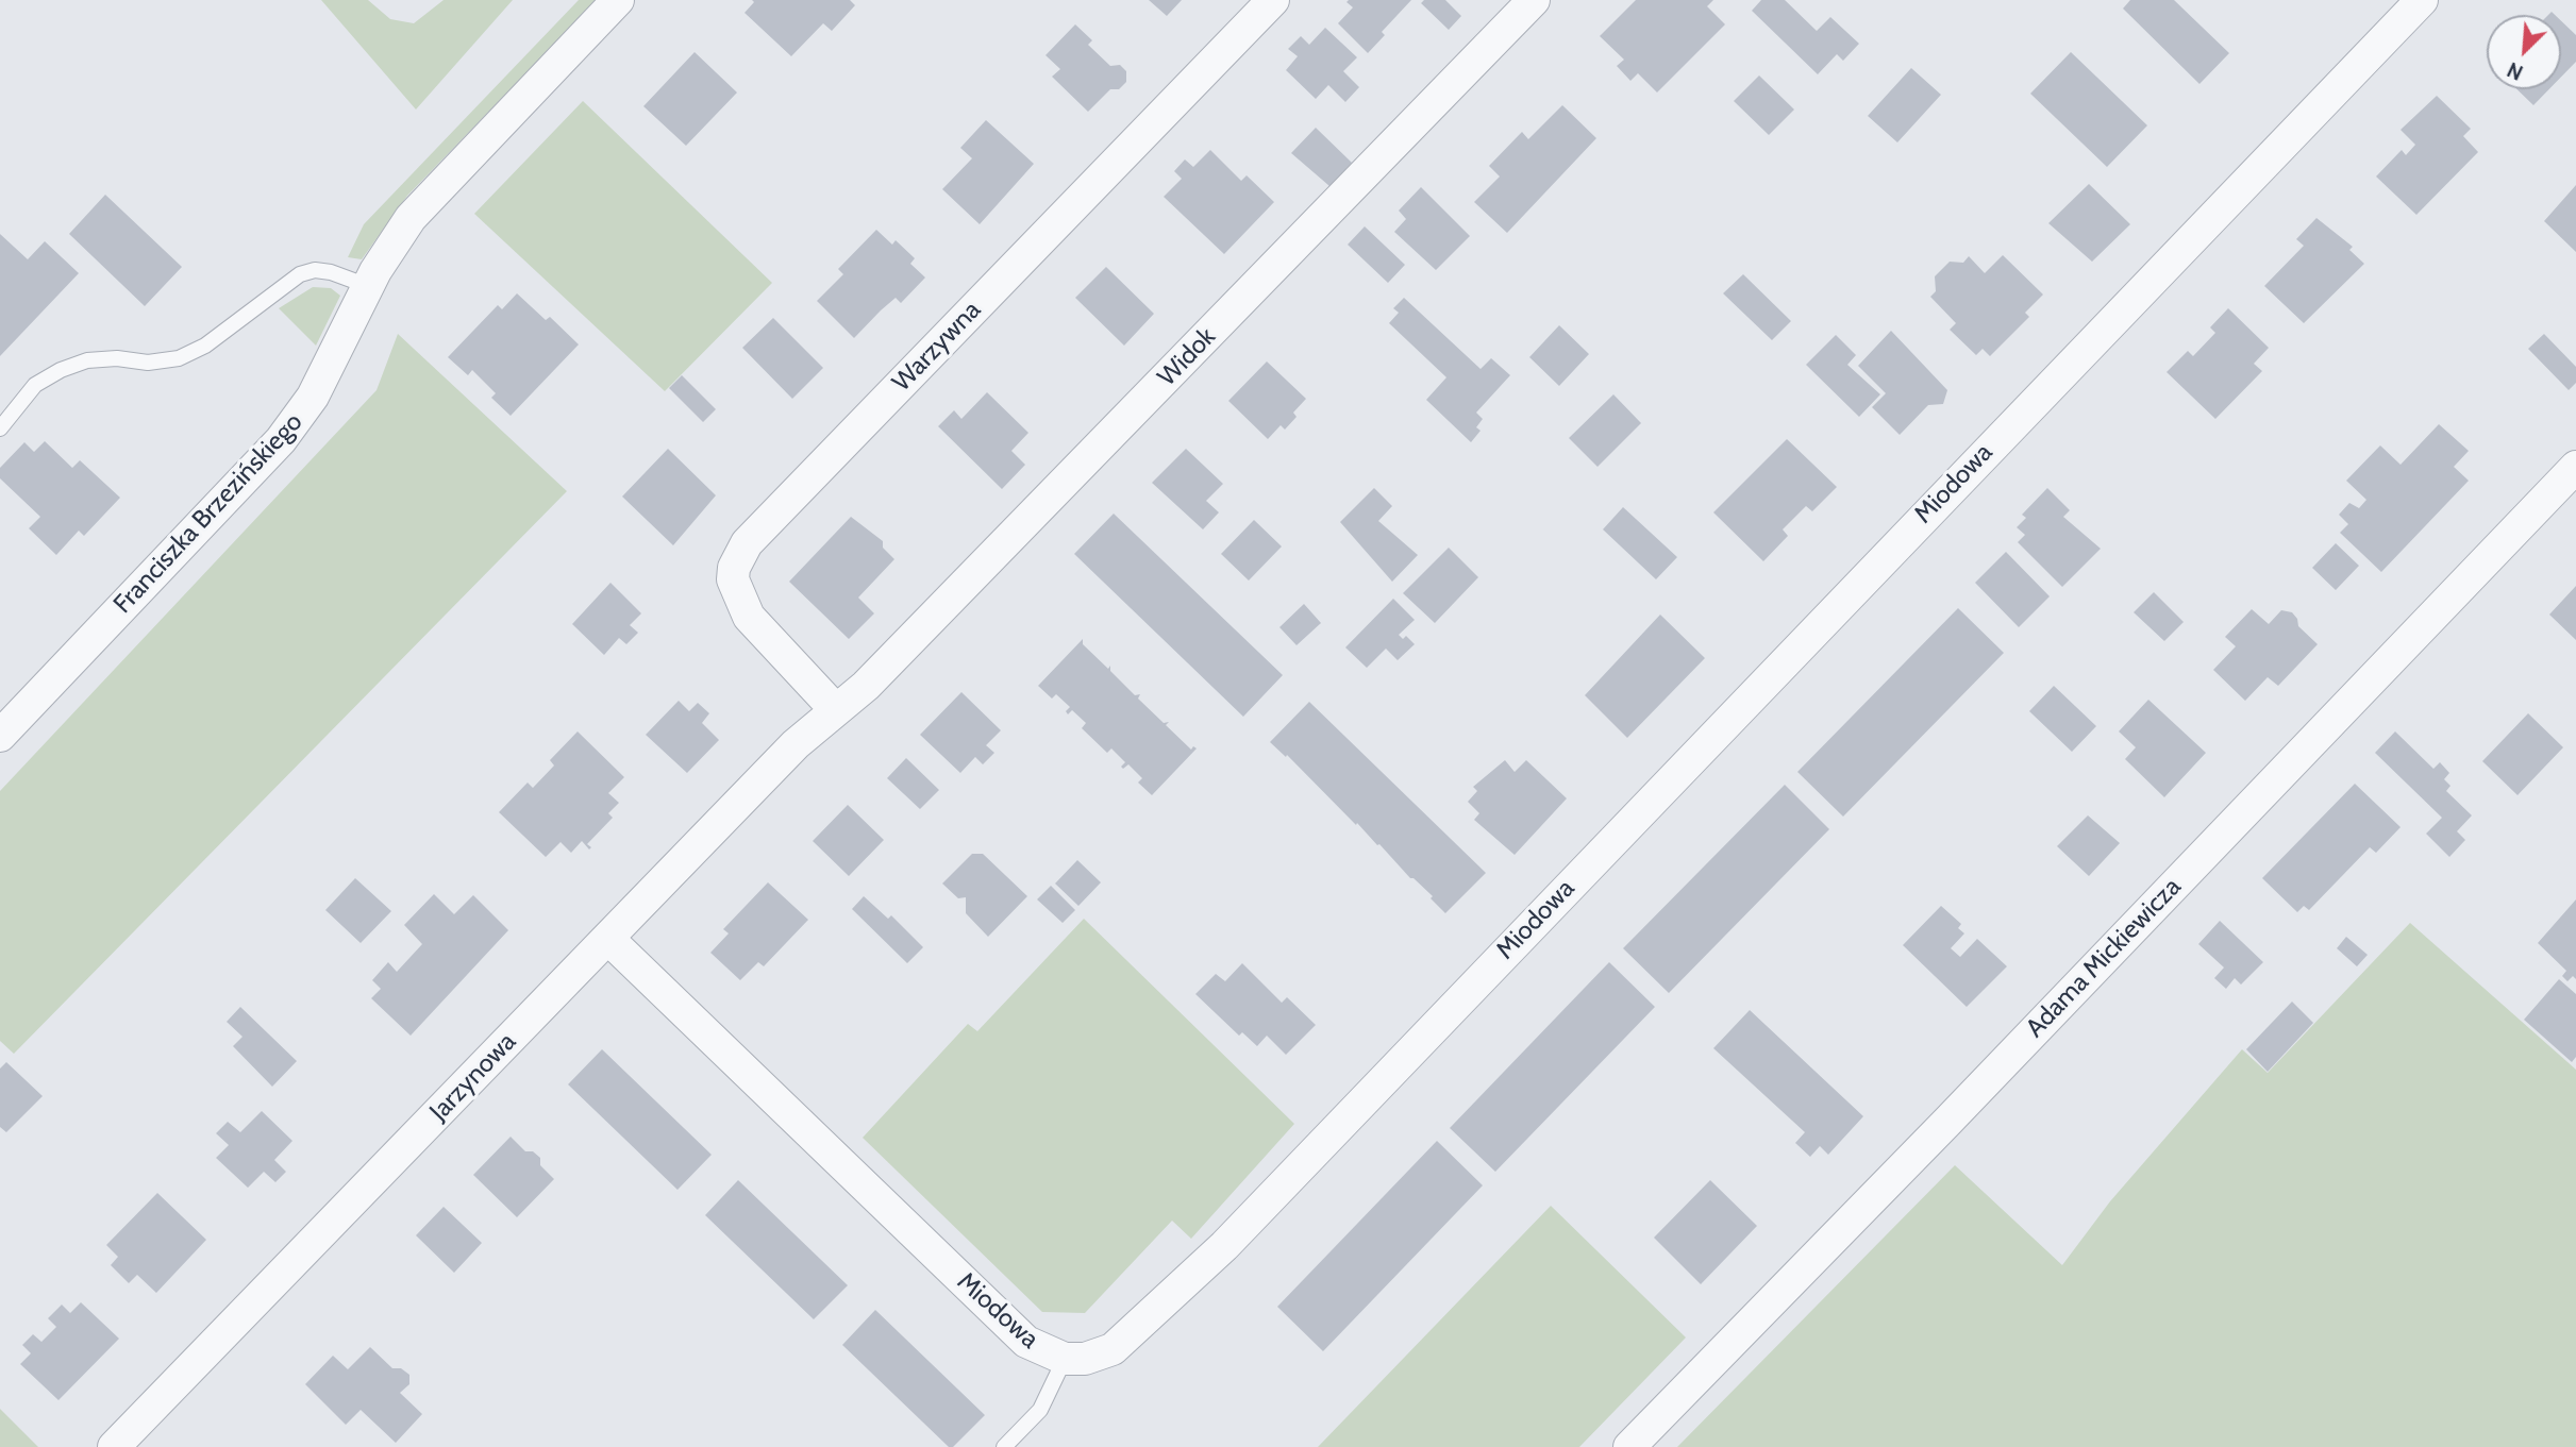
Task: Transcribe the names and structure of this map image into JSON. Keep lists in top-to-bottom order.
{
  "streets": {
    "street": [
      "Warzywna",
      "Widok",
      "Miodowa",
      "Franciszka Brzezińskiego",
      "Adama Mickiewicza",
      "Jarzynowa"
    ]
  },
  "crossings": [
    ["Warzywna", "Widok"],
    ["Warzywna", "Jarzynowa"],
    ["Widok", "Jarzynowa"],
    ["Miodowa", "Jarzynowa"]
  ],
  "north": "bottom left"
}
